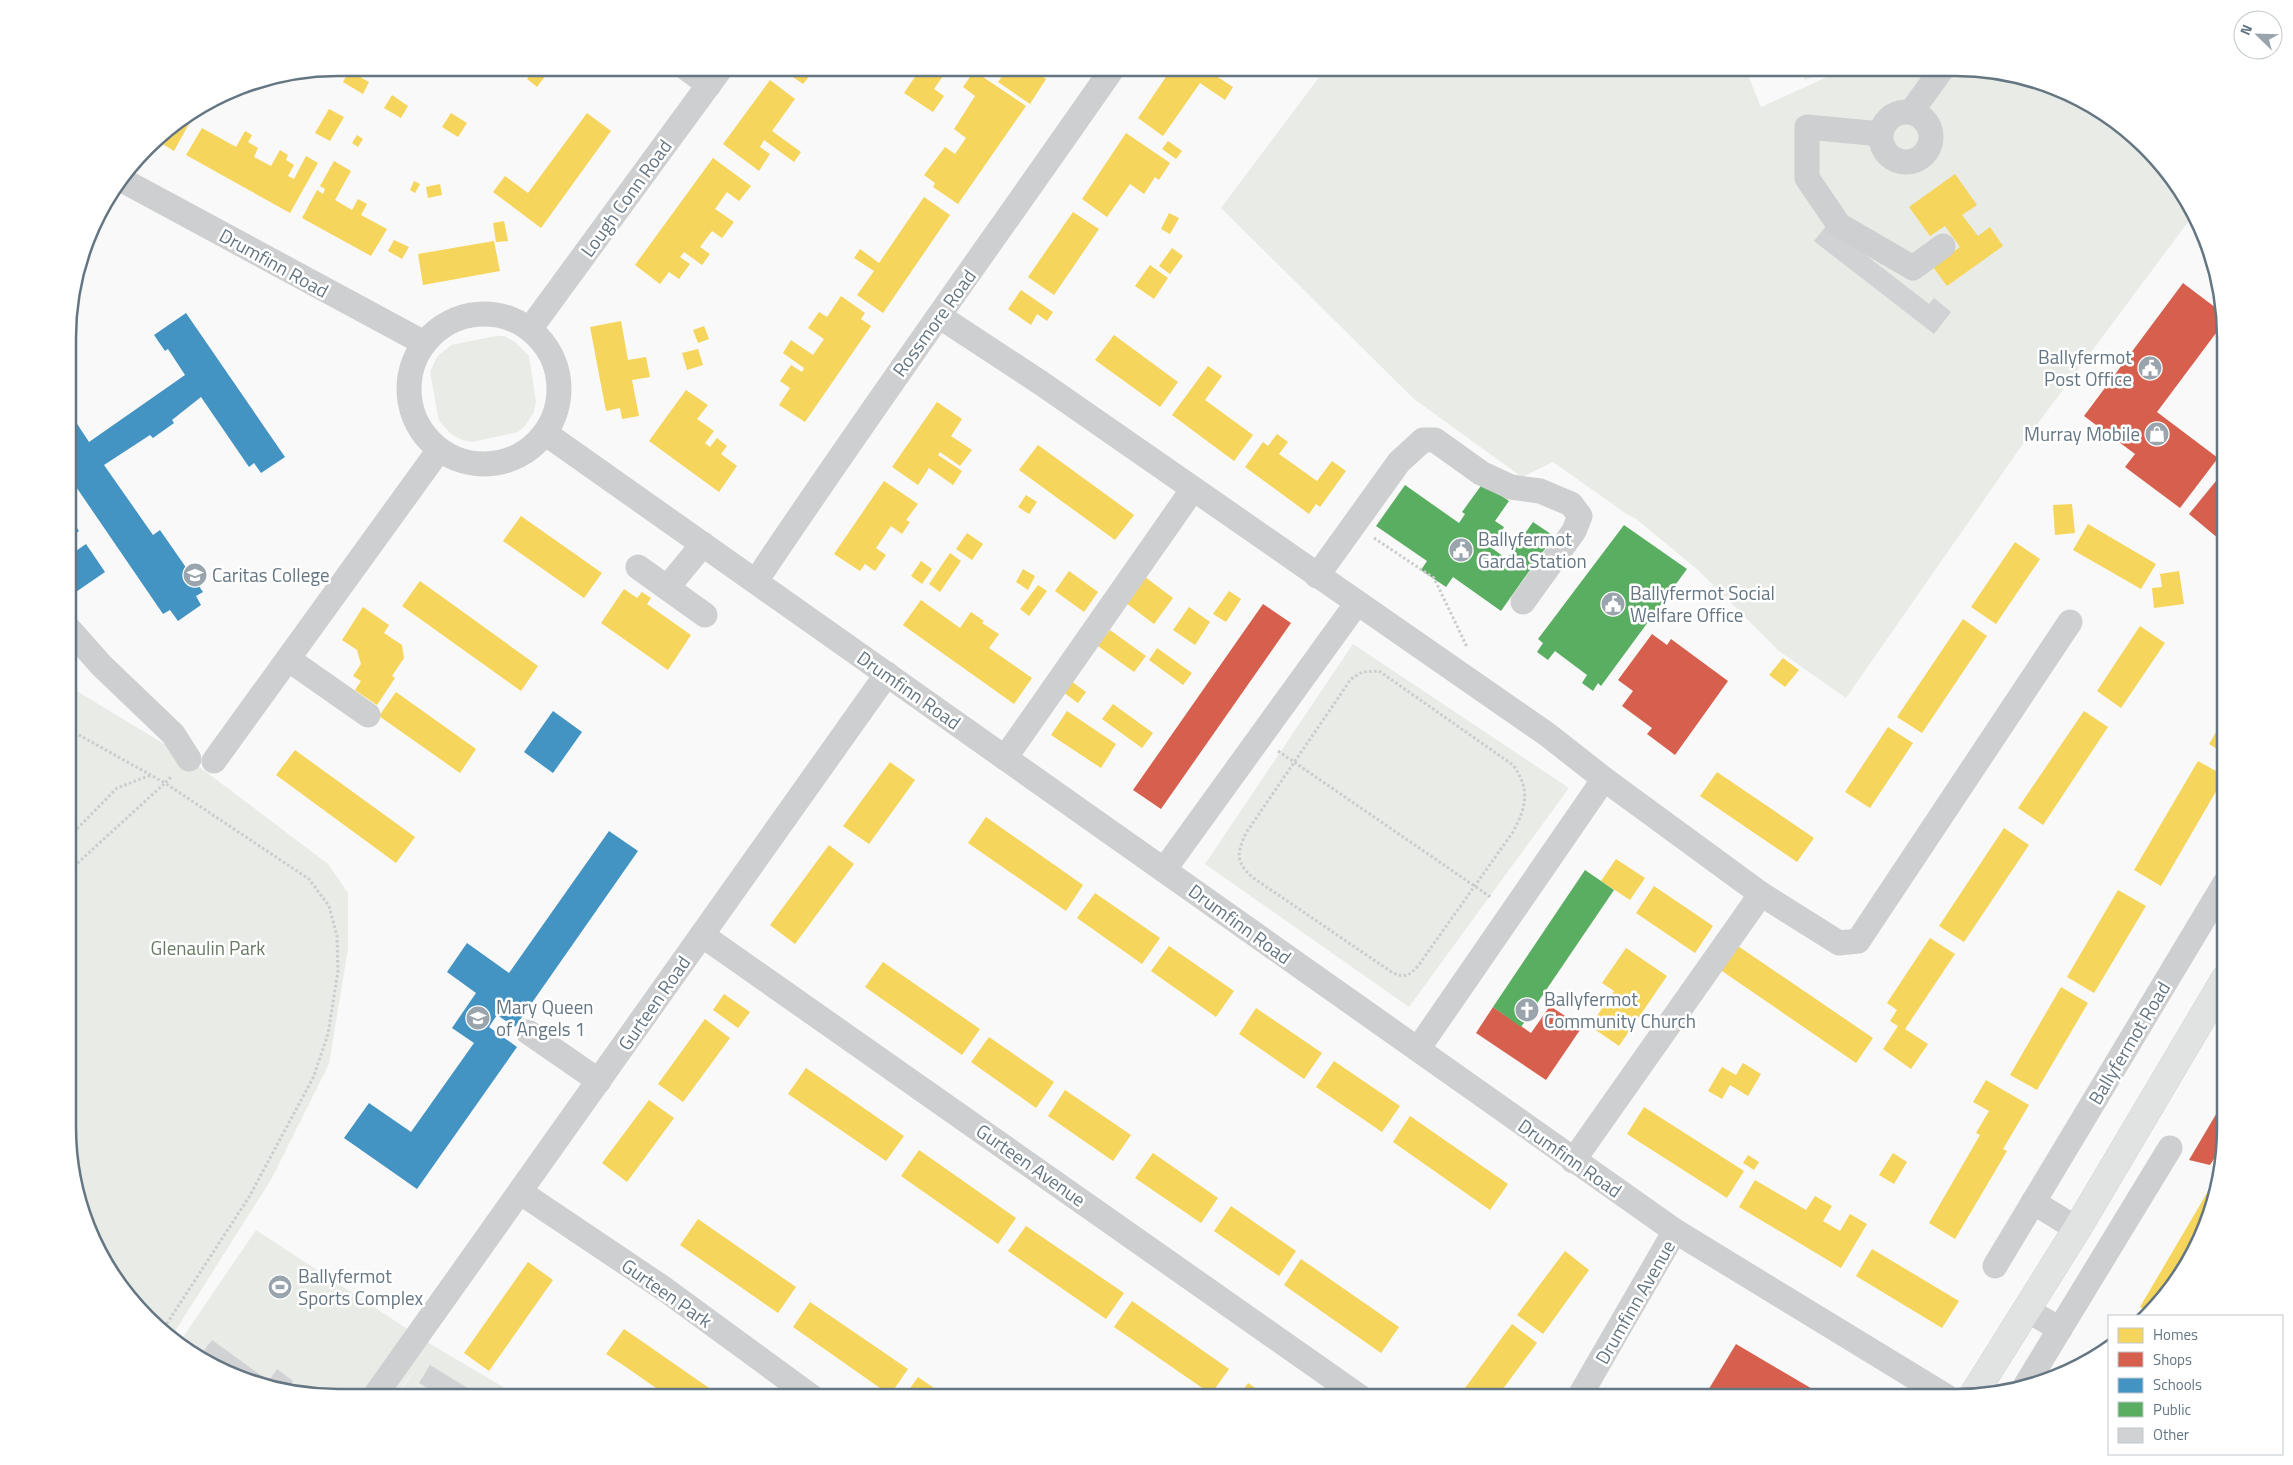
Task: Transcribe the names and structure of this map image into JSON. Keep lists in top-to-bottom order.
{
  "streets": {
    "street": [
      "Lough Conn Road",
      "Drumfinn Road",
      "Rossmore Road",
      "Gurteen Road",
      "Ballyfermot Road",
      "Gurteen Avenue",
      "Gurteen Park",
      "Drumfinn Avenue"
    ]
  },
  "crossings": [
    ["Lough Conn Road", "Drumfinn Road"],
    ["Drumfinn Road", "Rossmore Road"],
    ["Drumfinn Road", "Gurteen Road"],
    ["Drumfinn Road", "Drumfinn Avenue"],
    ["Gurteen Road", "Gurteen Avenue"],
    ["Gurteen Road", "Gurteen Park"]
  ],
  "parks": ["Glenaulin Park"],
  "places": {
    "public building": ["Ballyfermot Post Office", "Ballyfermot Garda Station", "Ballyfermot Social Welfare Office"],
    "shop": ["Murray Mobile"],
    "school or university": ["Caritas College", "Mary Queen of Angels 1"],
    "church": ["Ballyfermot Community Church"],
    "sports": ["Ballyfermot Sports Complex"]
  },
  "legend": [
    "Homes",
    "Shops",
    "Schools",
    "Public",
    "Other"
  ],
  "north": "top left"
}
